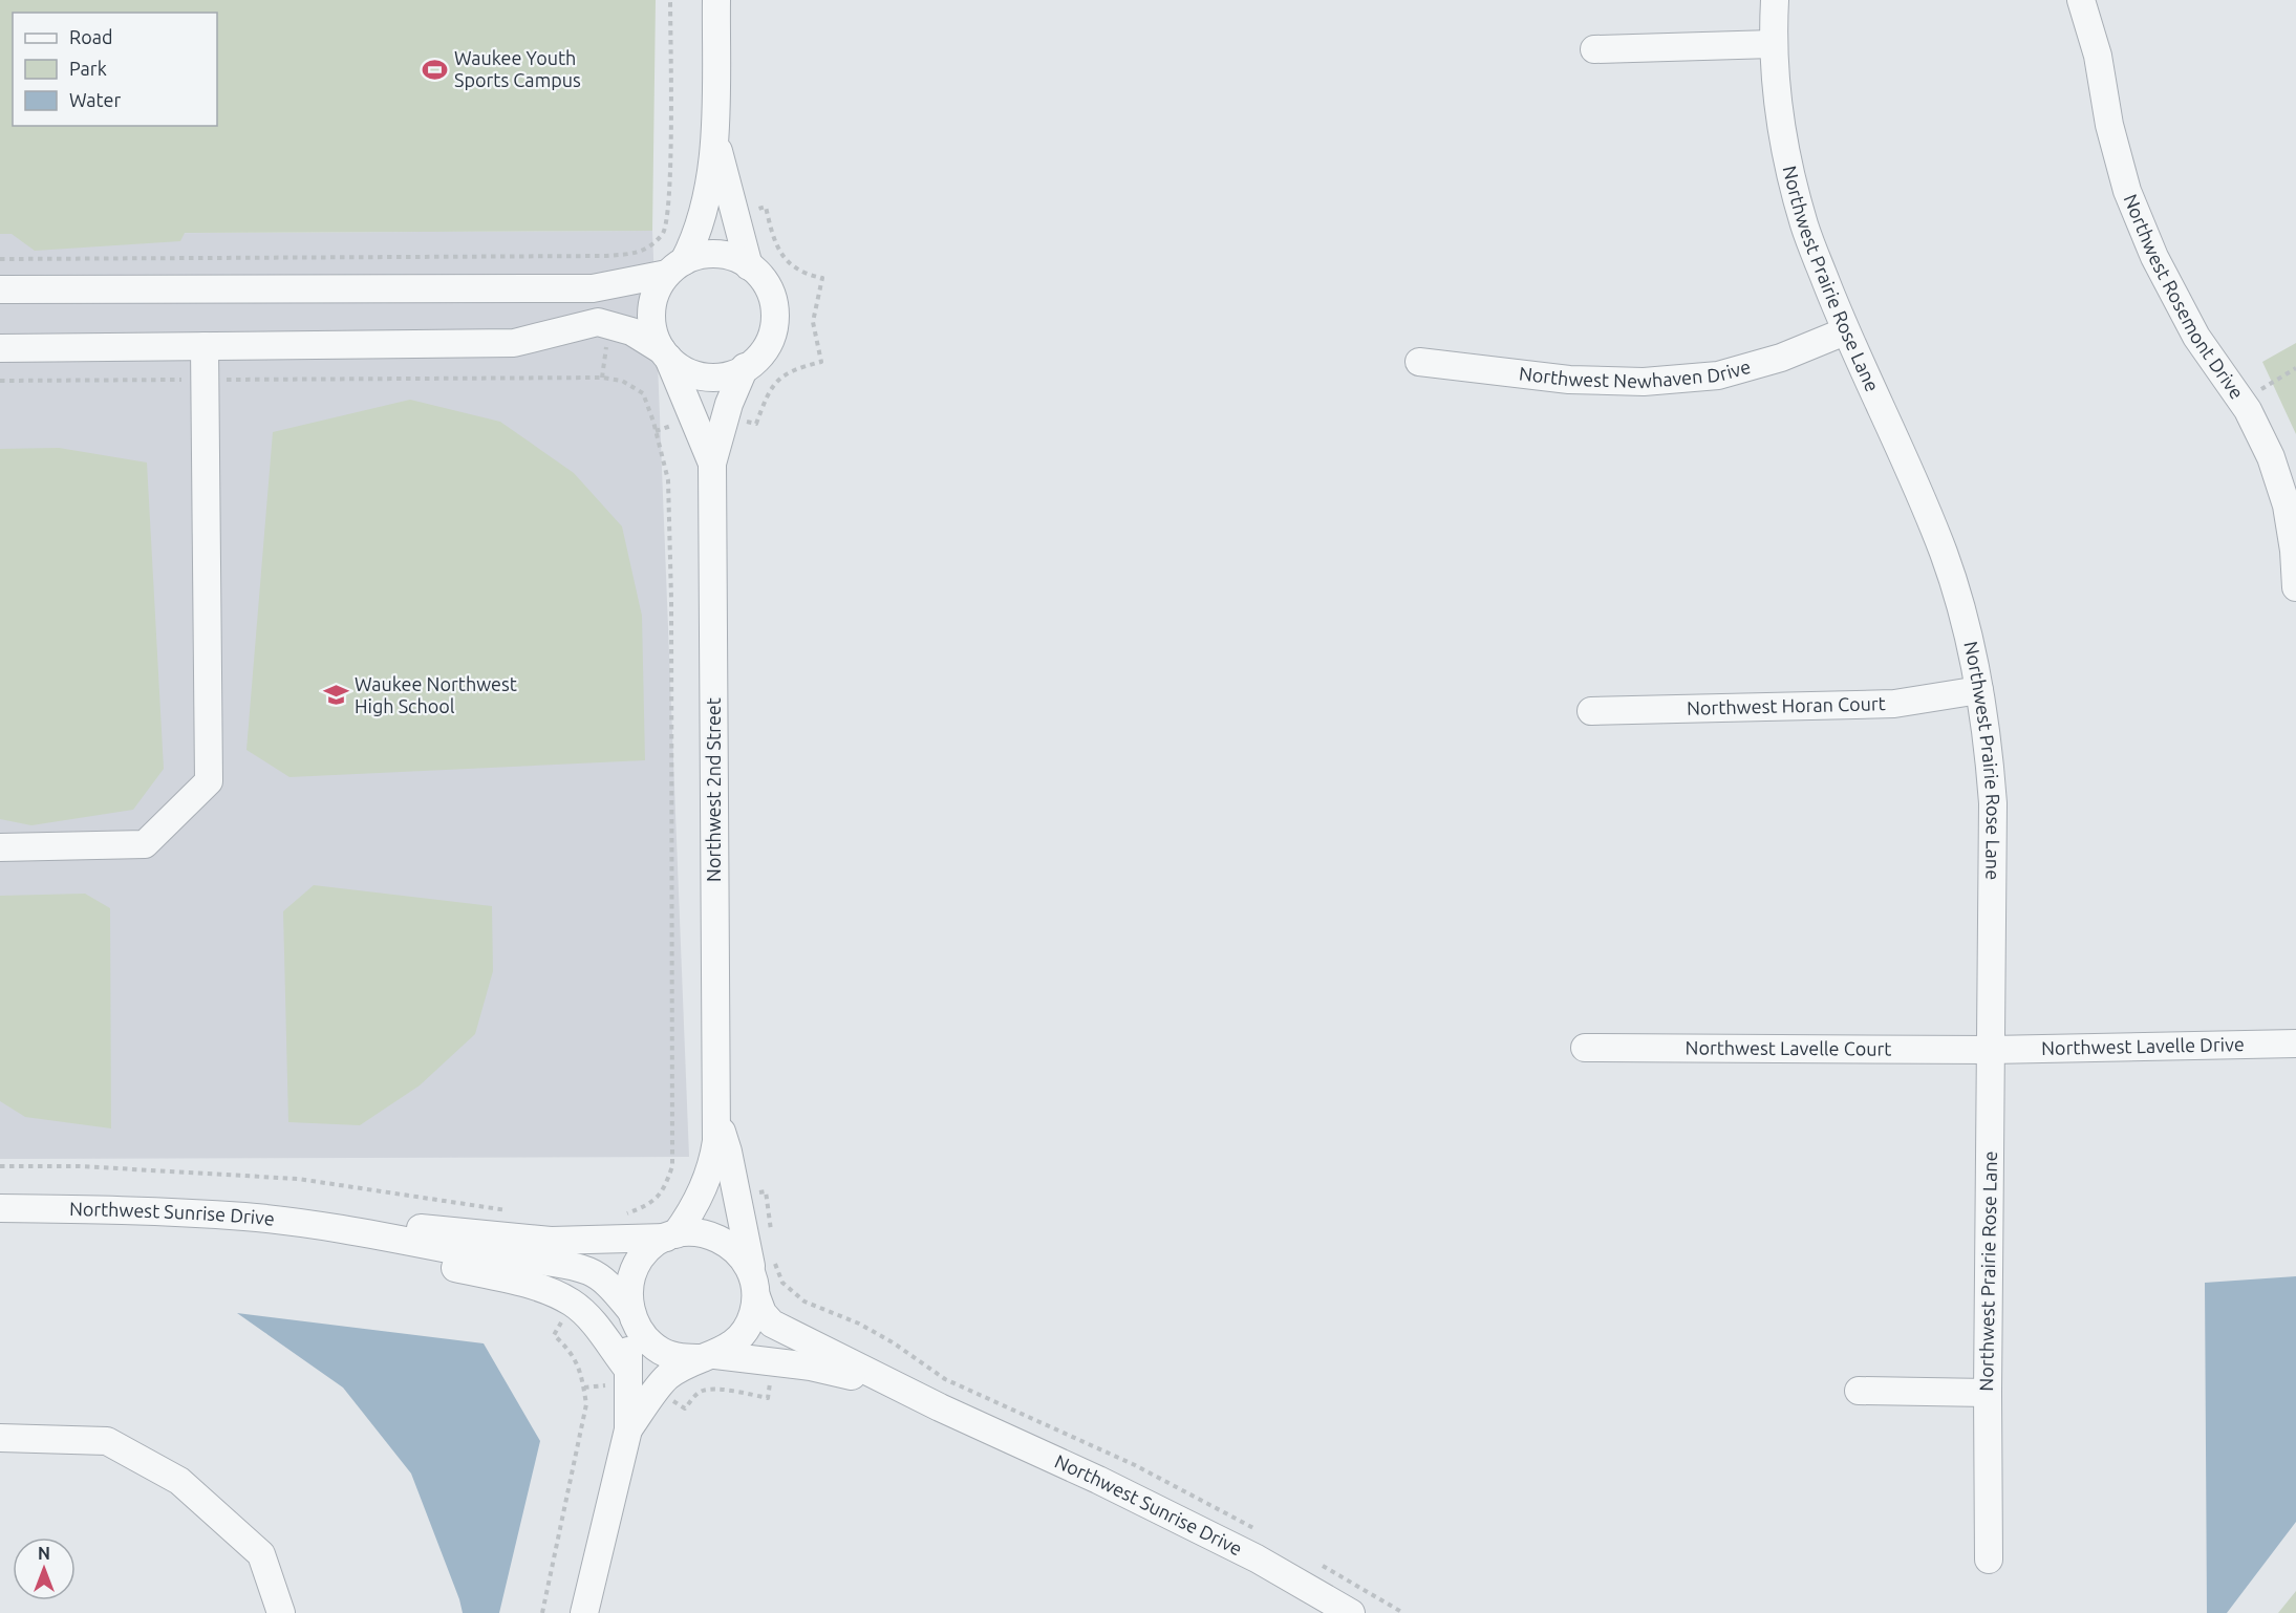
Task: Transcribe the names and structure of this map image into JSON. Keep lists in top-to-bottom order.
{
  "streets": {
    "street": [
      "Northwest Prairie Rose Lane",
      "Northwest Rosemont Drive",
      "Northwest Newhaven Drive",
      "Northwest Horan Court",
      "Northwest 2nd Street",
      "Northwest Lavelle Drive",
      "Northwest Lavelle Court",
      "Northwest Sunrise Drive"
    ]
  },
  "crossings": [
    ["Northwest Prairie Rose Lane", "Northwest Newhaven Drive"],
    ["Northwest Prairie Rose Lane", "Northwest Horan Court"],
    ["Northwest Prairie Rose Lane", "Northwest Lavelle Drive"],
    ["Northwest Prairie Rose Lane", "Northwest Lavelle Court"],
    ["Northwest 2nd Street", "Northwest Sunrise Drive"],
    ["Northwest Lavelle Drive", "Northwest Lavelle Court"]
  ],
  "places": {
    "sports": ["Waukee Youth Sports Campus"],
    "school or university": ["Waukee Northwest High School"]
  },
  "legend": ["Road", "Park", "Water"],
  "north": "top"
}
